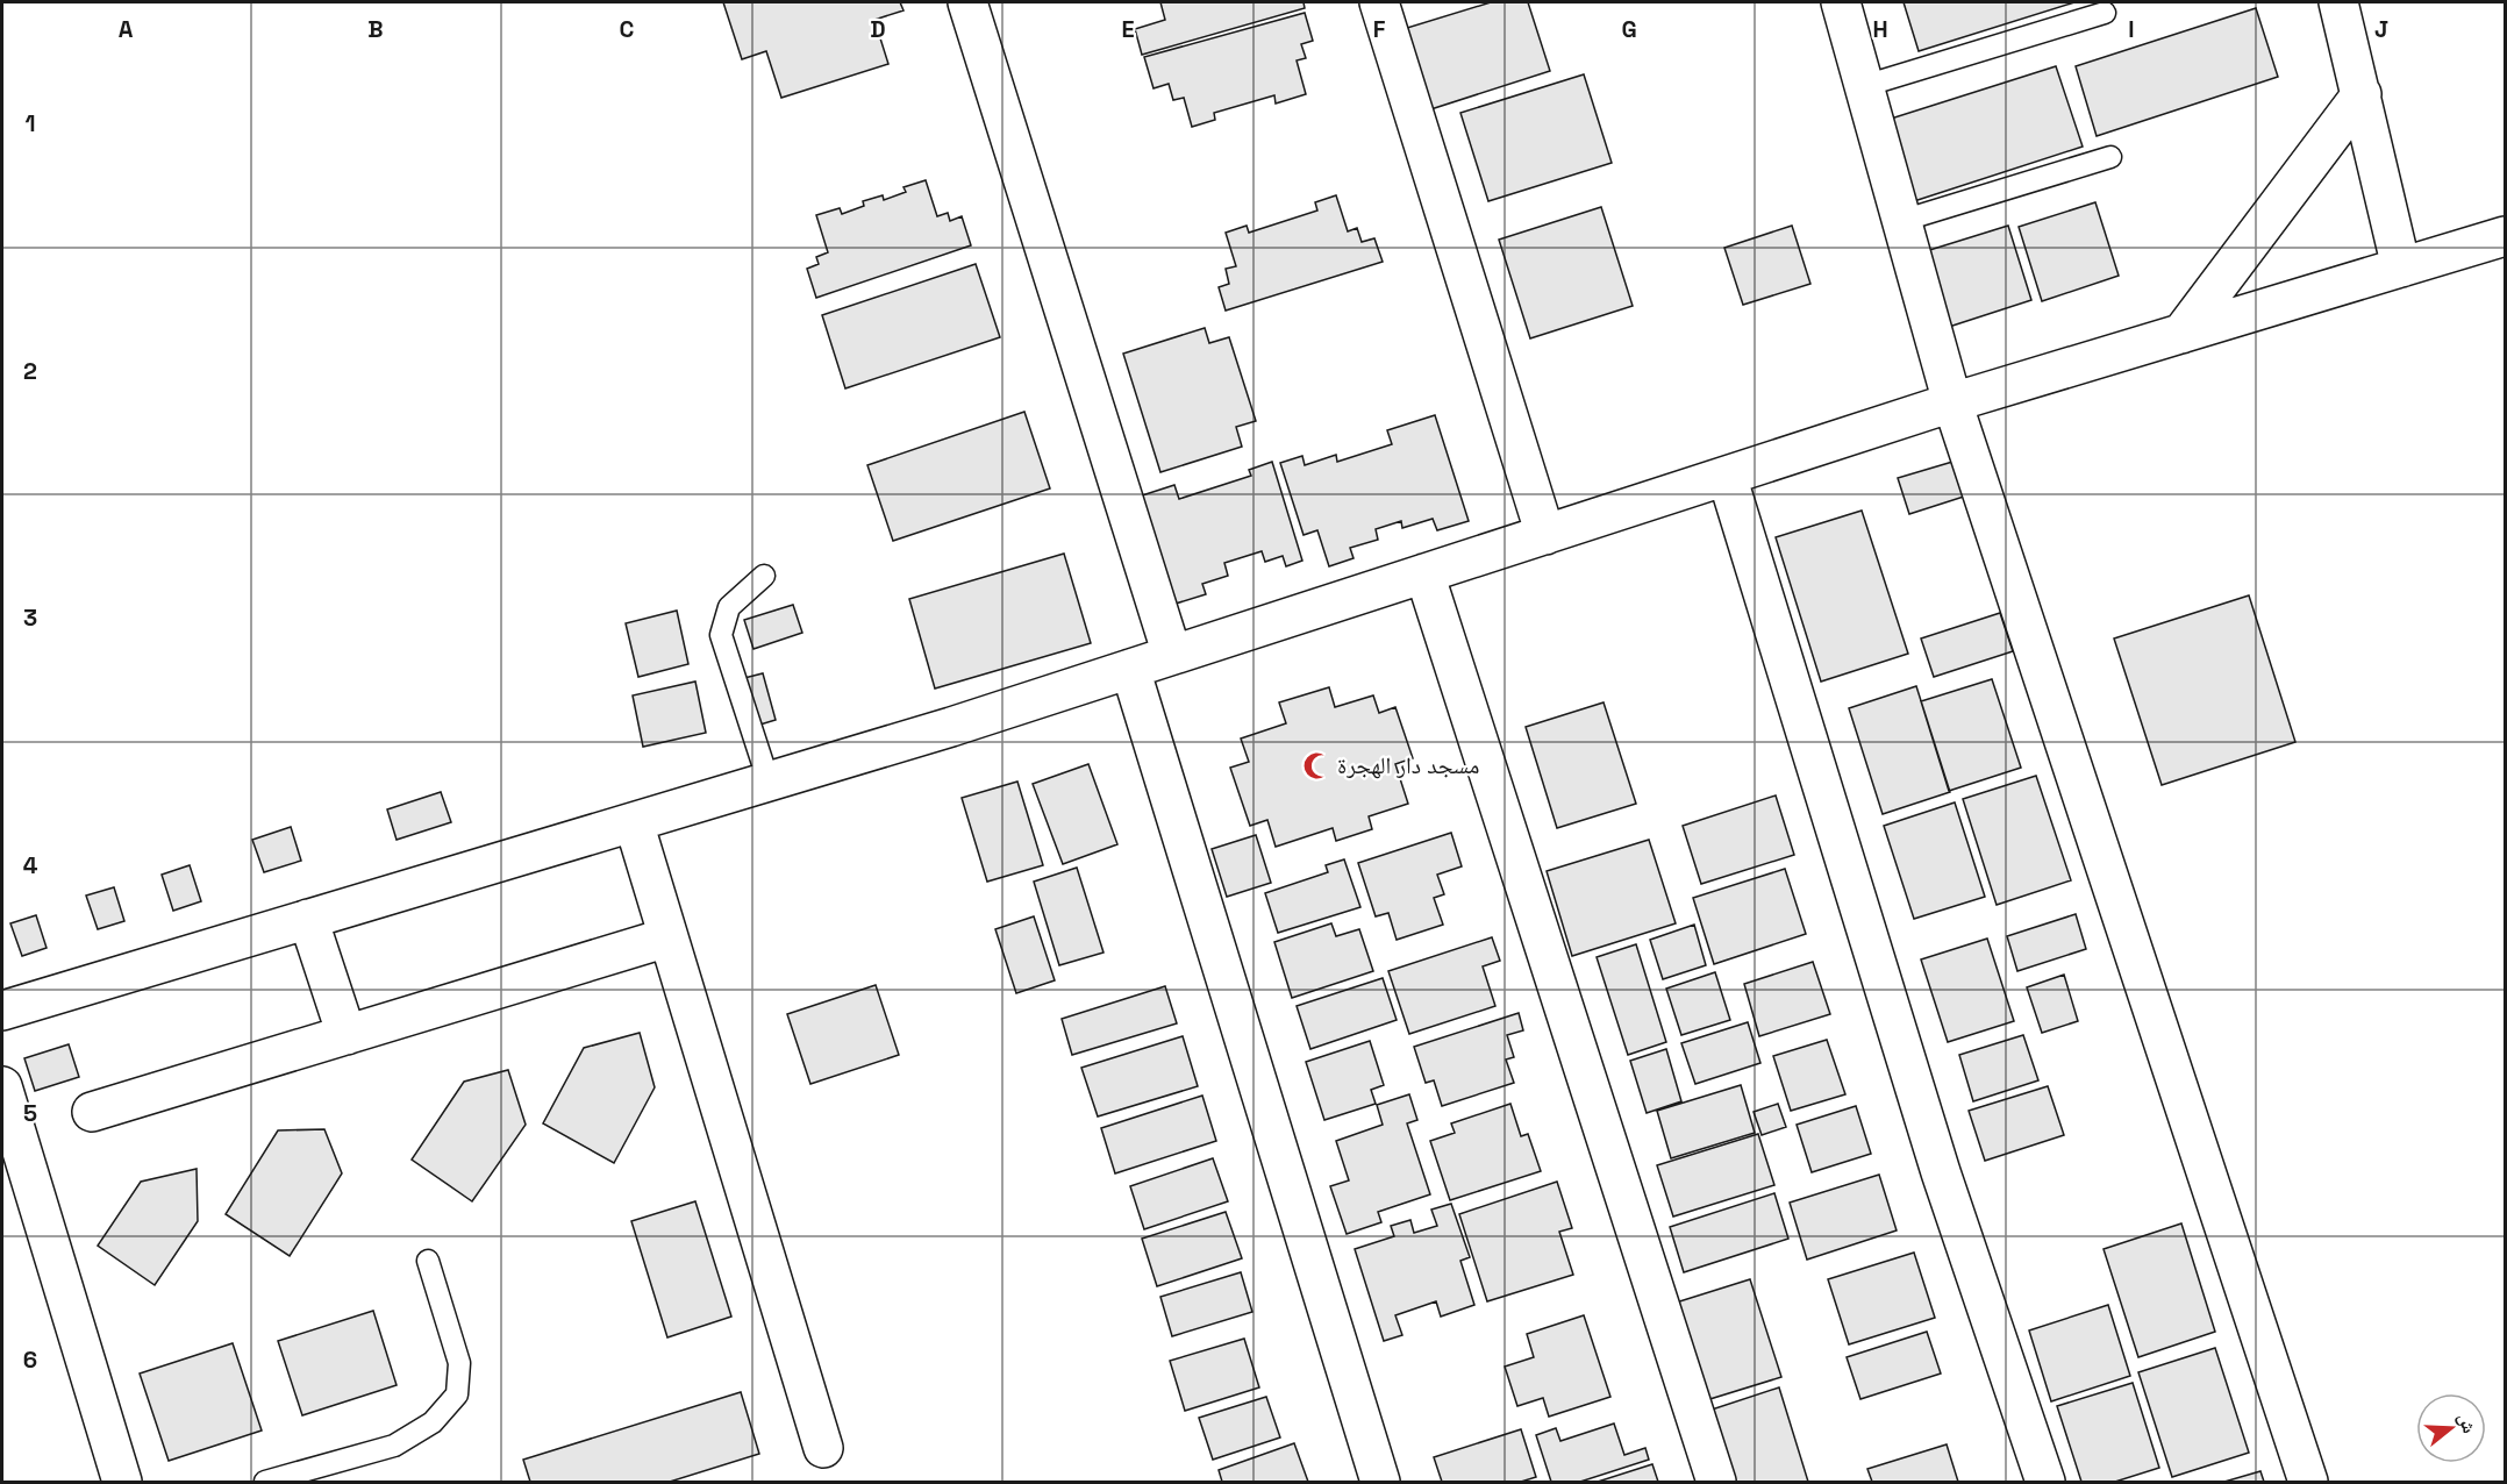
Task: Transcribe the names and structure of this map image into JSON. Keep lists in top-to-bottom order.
{
  "places": {
    "mosque": ["مسجد دار الهجرة"]
  },
  "north": "right",
  "grid": {
    "columns": [
      "A",
      "B",
      "C",
      "D",
      "E",
      "F",
      "G",
      "H",
      "I",
      "J"
    ],
    "rows": [
      "1",
      "2",
      "3",
      "4",
      "5",
      "6"
    ]
  }
}
